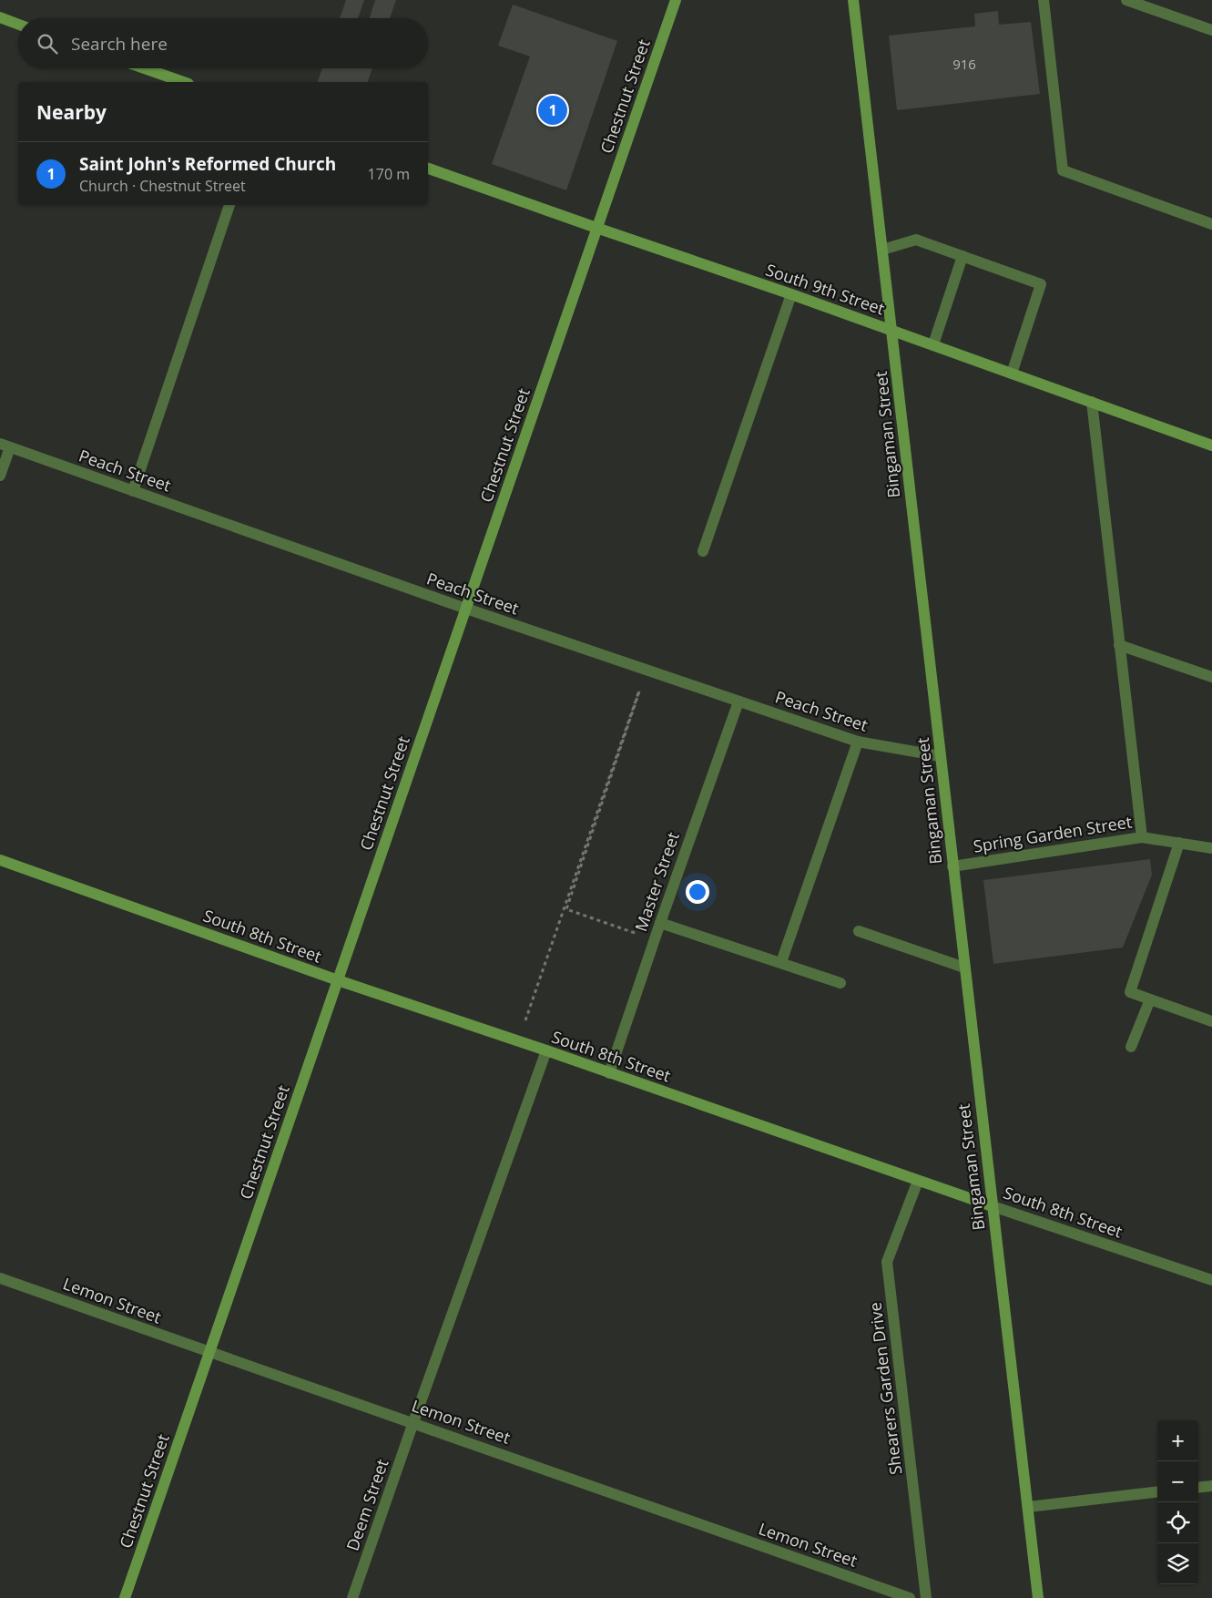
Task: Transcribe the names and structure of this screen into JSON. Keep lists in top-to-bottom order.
{
  "streets": {
    "street": [
      "Chestnut Street",
      "South 9th Street",
      "Bingaman Street",
      "Peach Street",
      "Spring Garden Street",
      "Master Street",
      "South 8th Street",
      "Lemon Street",
      "Shearers Garden Drive",
      "Deem Street"
    ]
  },
  "crossings": [
    ["Chestnut Street", "South 9th Street"],
    ["Chestnut Street", "Peach Street"],
    ["Chestnut Street", "South 8th Street"],
    ["Chestnut Street", "Lemon Street"],
    ["South 9th Street", "Bingaman Street"],
    ["Bingaman Street", "Peach Street"],
    ["Bingaman Street", "Spring Garden Street"],
    ["Bingaman Street", "South 8th Street"],
    ["Peach Street", "Master Street"],
    ["Master Street", "South 8th Street"],
    ["South 8th Street", "Shearers Garden Drive"],
    ["South 8th Street", "Deem Street"],
    ["Lemon Street", "Deem Street"]
  ],
  "house_numbers": ["916"],
  "page": {
    "search": "Search here",
    "heading": "Nearby",
    "pins": "1",
    "list": [
      {
        "mark": "1",
        "name": "Saint John's Reformed Church",
        "note": "Church · Chestnut Street",
        "value": "170 m"
      }
    ],
    "map_buttons": ["+", "−"]
  }
}
